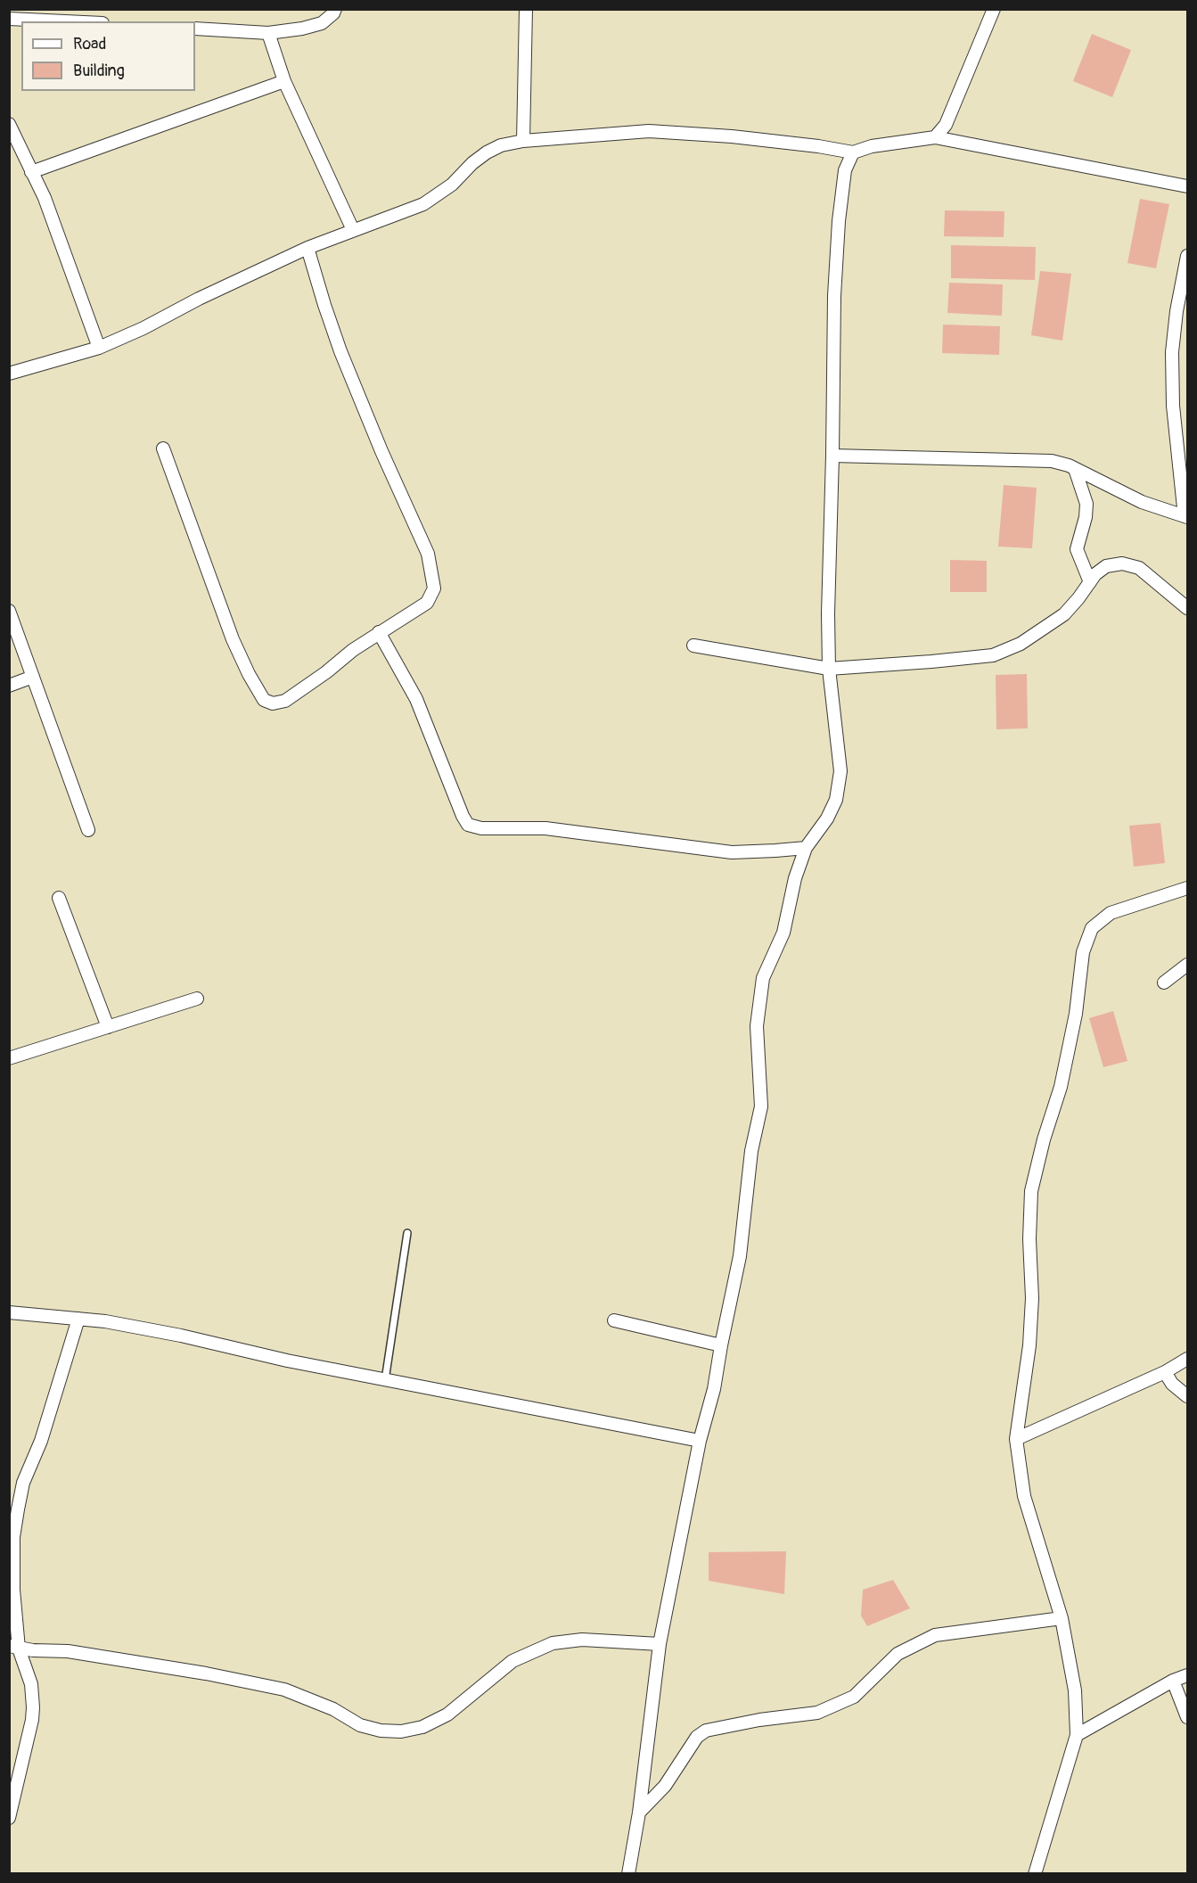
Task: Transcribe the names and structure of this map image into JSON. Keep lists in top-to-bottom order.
{
  "legend": ["Road", "Building"]
}
